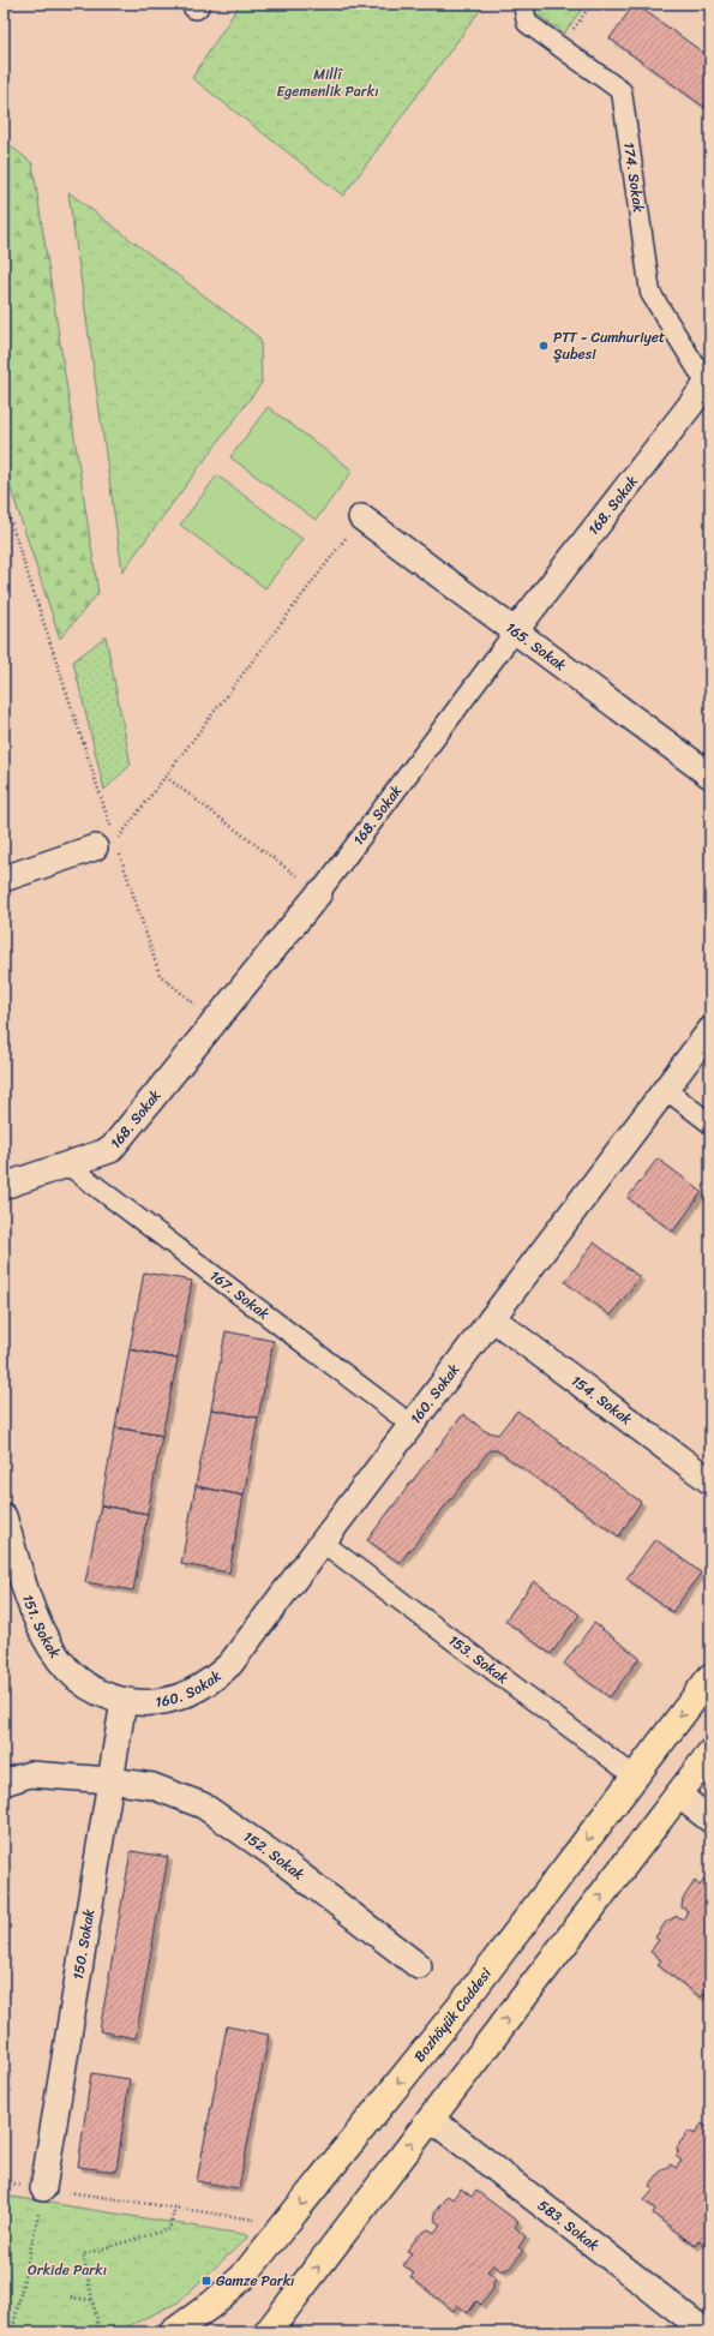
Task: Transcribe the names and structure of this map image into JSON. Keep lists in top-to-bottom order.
{
  "streets": {
    "main road": ["Bozhöyük Caddesi"],
    "street": [
      "174. Sokak",
      "168. Sokak",
      "165. Sokak",
      "167. Sokak",
      "160. Sokak",
      "154. Sokak",
      "151. Sokak",
      "153. Sokak",
      "152. Sokak",
      "150. Sokak",
      "583. Sokak"
    ]
  },
  "crossings": [
    ["174. Sokak", "168. Sokak"],
    ["168. Sokak", "165. Sokak"],
    ["168. Sokak", "167. Sokak"],
    ["167. Sokak", "160. Sokak"],
    ["160. Sokak", "154. Sokak"],
    ["160. Sokak", "151. Sokak"],
    ["160. Sokak", "153. Sokak"],
    ["160. Sokak", "150. Sokak"],
    ["151. Sokak", "150. Sokak"],
    ["153. Sokak", "Bozhöyük Caddesi"],
    ["152. Sokak", "150. Sokak"]
  ],
  "parks": ["Millî Egemenlik Parkı", "Orkide Parkı"],
  "places": {
    "other": ["PTT - Cumhuriyet Şubesi"],
    "transit": ["Gamze Parkı"]
  }
}
